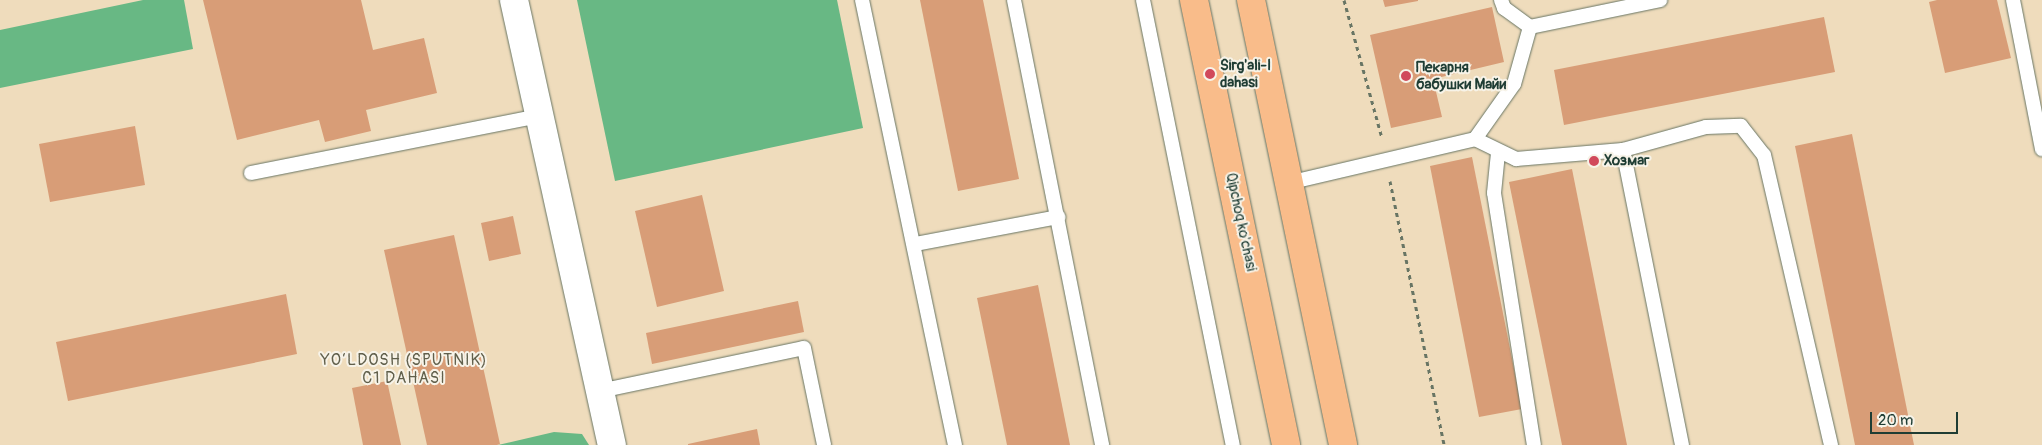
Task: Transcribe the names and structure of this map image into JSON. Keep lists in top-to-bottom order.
{
  "streets": {
    "main road": ["Qipchoq ko'chasi"]
  },
  "districts": ["YO‘LDOSH (SPUTNIK) C1 DAHASI"],
  "places": ["Sirg'ali-I dahasi", "Пекарня бабушки Майи", "Хозмаг"],
  "scale_bar": "20 m"
}
